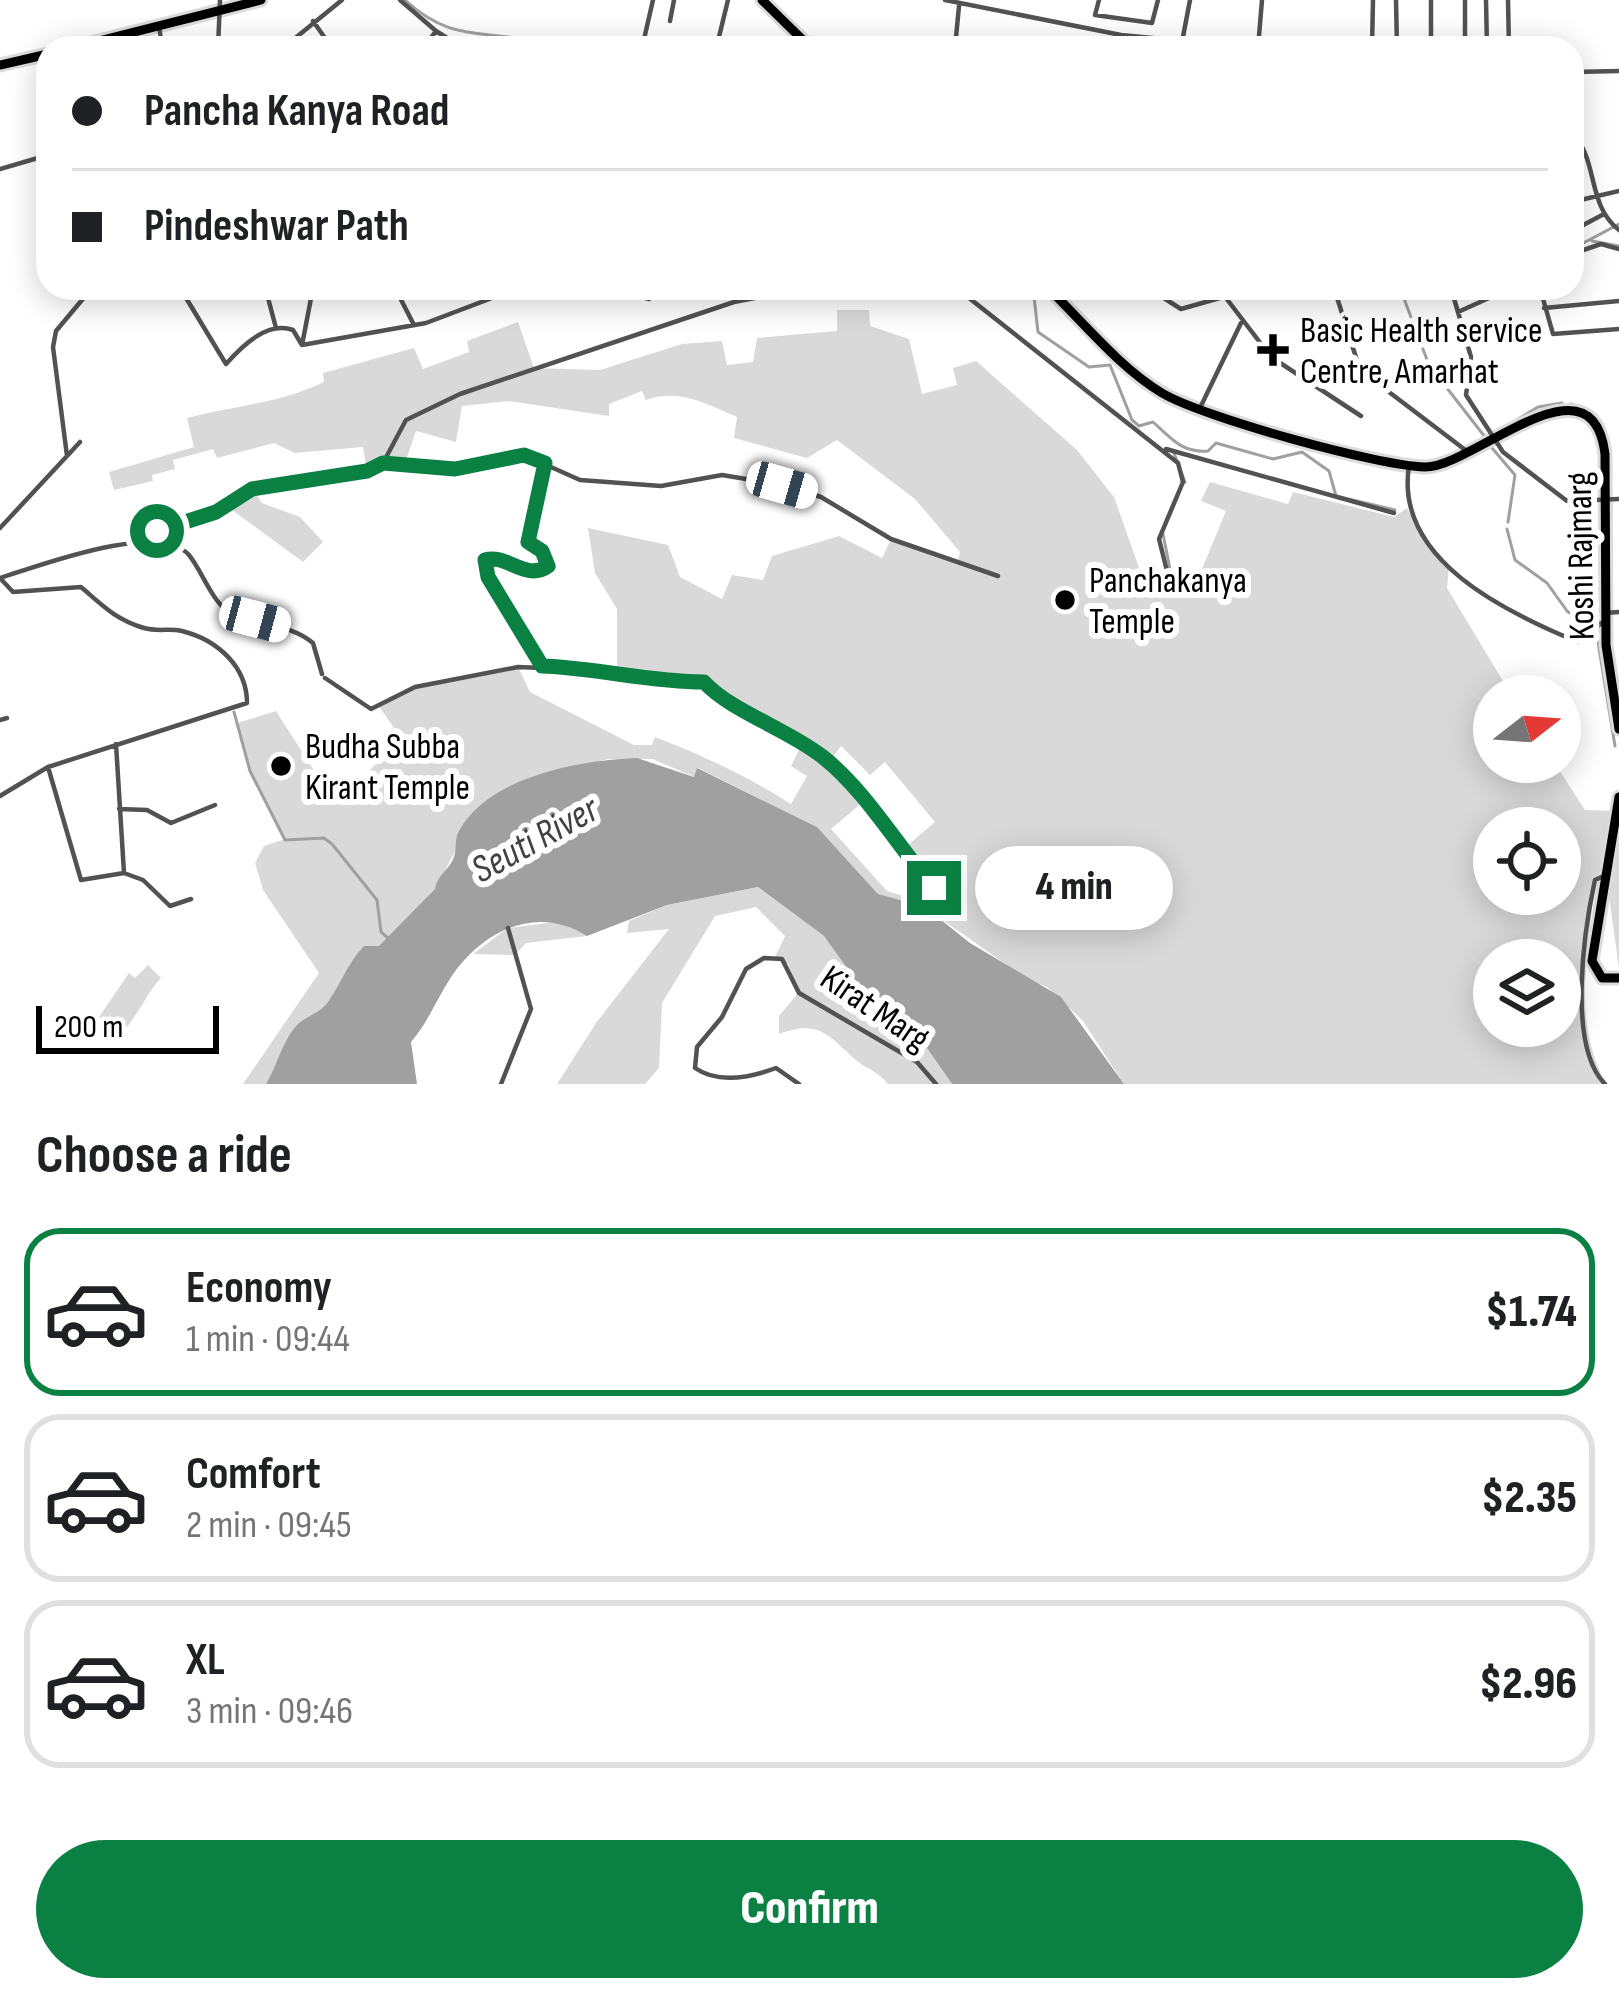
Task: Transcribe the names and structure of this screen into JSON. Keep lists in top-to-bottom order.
{
  "streets": {
    "main road": ["Koshi Rajmarg"],
    "street": ["Kirat Marg"]
  },
  "water": ["Seuti River"],
  "places": {
    "health": ["Basic Health service Centre, Amarhat"],
    "other": ["Panchakanya Temple", "Budha Subba Kirant Temple"]
  },
  "scale_bar": "200 m",
  "north": "right",
  "page": {
    "banner": ["Pancha Kanya Road", "Pindeshwar Path"],
    "bubble": "4 min",
    "scale": "200 m",
    "heading": "Choose a ride",
    "list": [
      {
        "name": "Economy",
        "note": "1 min · 09:44",
        "value": "$1.74"
      },
      {
        "name": "Comfort",
        "note": "2 min · 09:45",
        "value": "$2.35"
      },
      {
        "name": "XL",
        "note": "3 min · 09:46",
        "value": "$2.96"
      }
    ],
    "buttons": "Confirm"
  }
}
